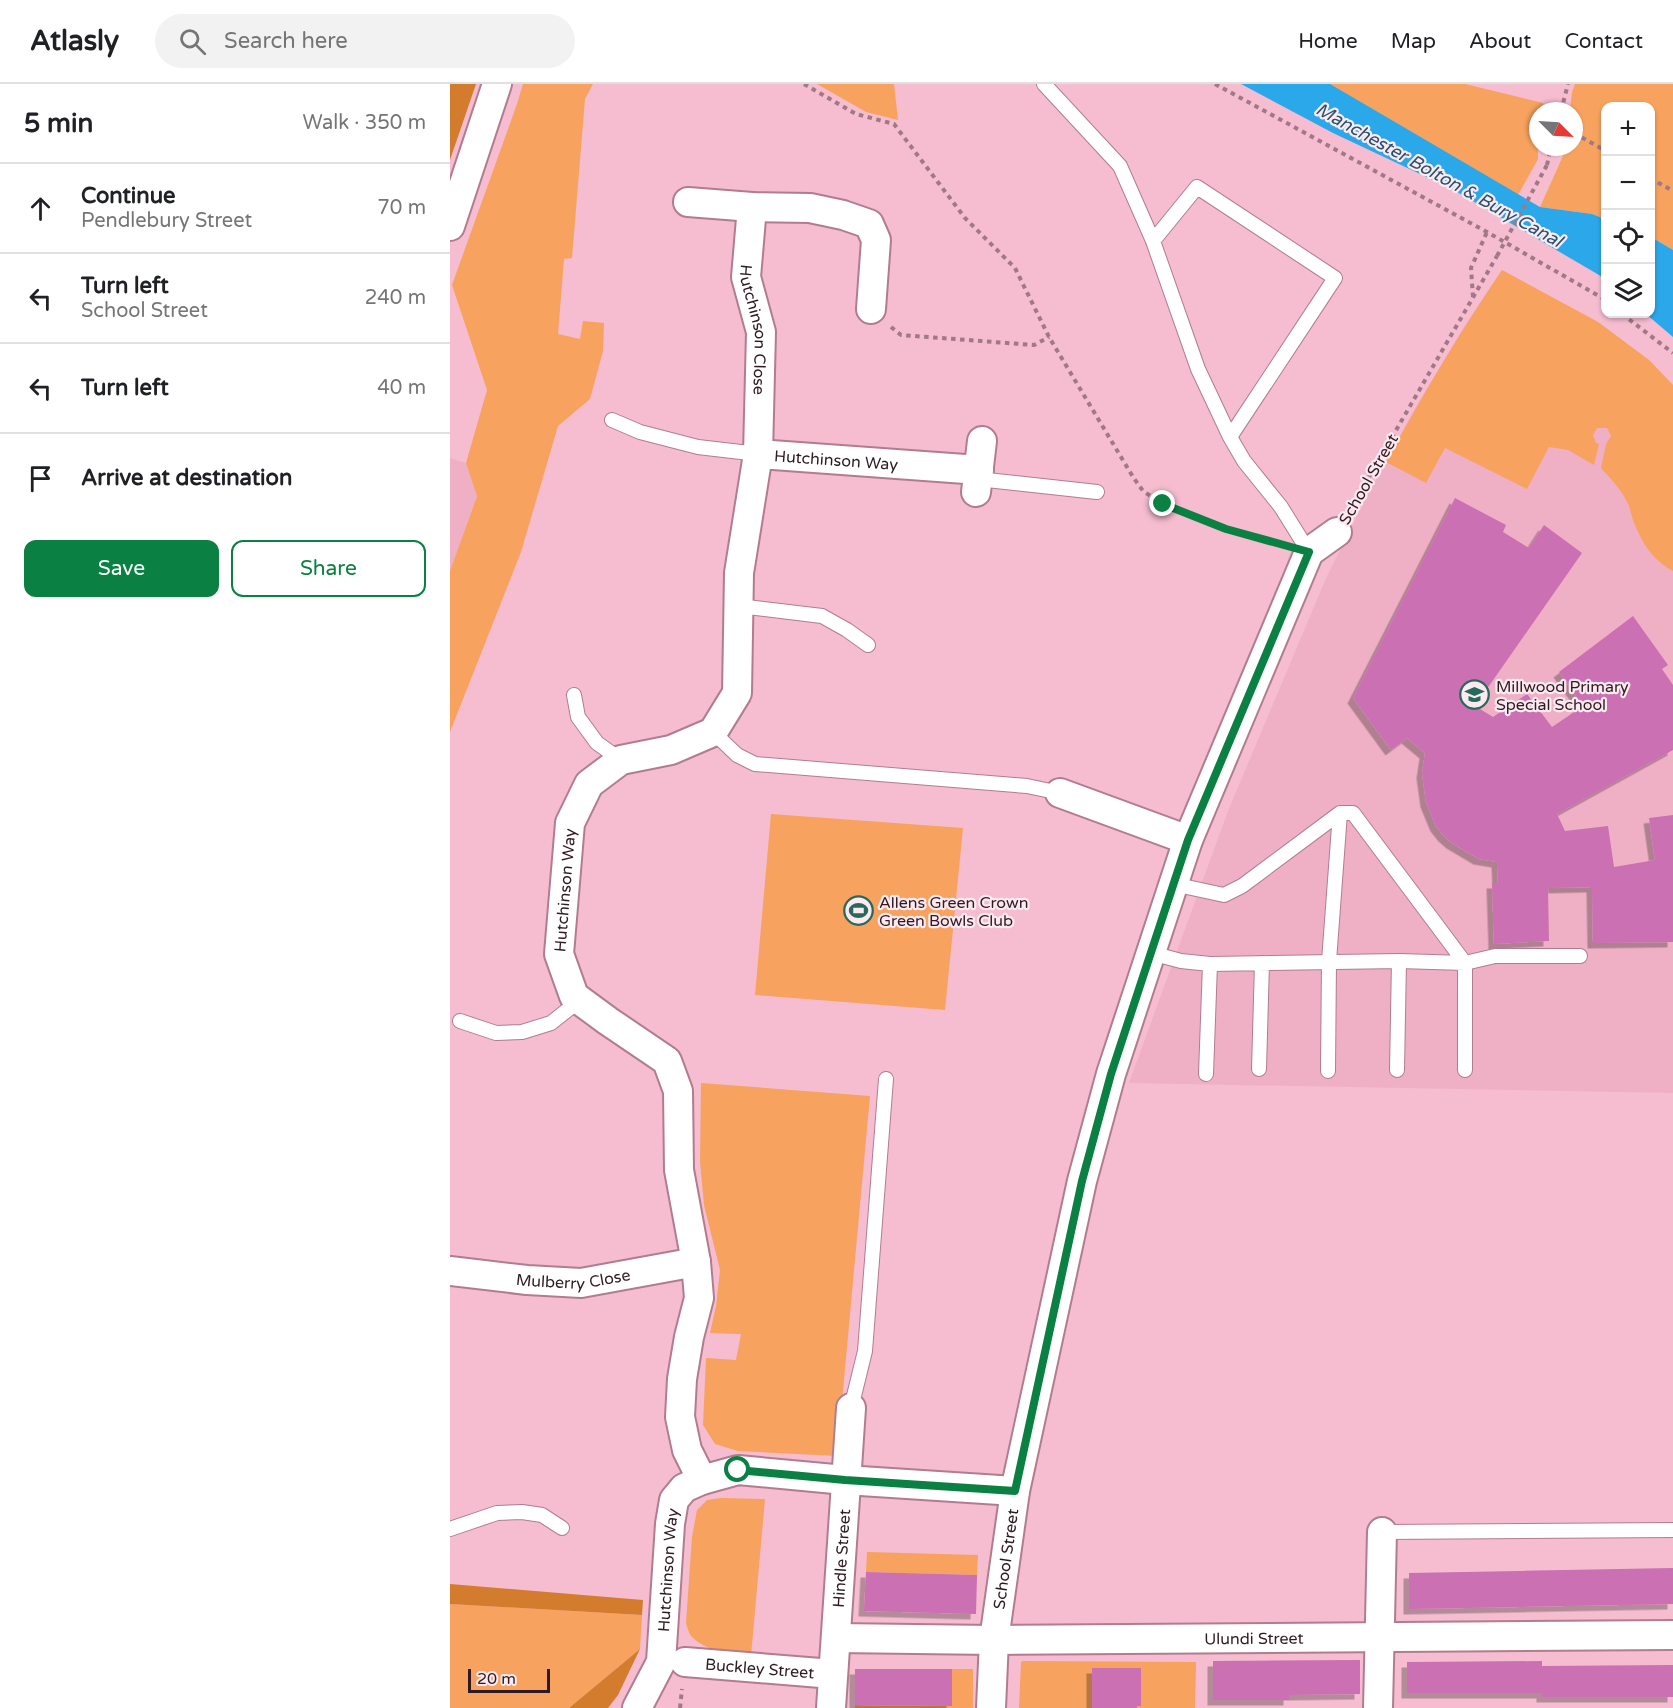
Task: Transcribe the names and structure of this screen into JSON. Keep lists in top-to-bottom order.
{
  "streets": {
    "street": [
      "Hutchinson Close",
      "Hutchinson Way",
      "School Street",
      "Mulberry Close",
      "Hindle Street",
      "Ulundi Street",
      "Buckley Street"
    ]
  },
  "crossings": [
    ["Hutchinson Close", "Hutchinson Way"],
    ["Hutchinson Way", "Mulberry Close"],
    ["School Street", "Ulundi Street"],
    ["Hindle Street", "Ulundi Street"],
    ["Hindle Street", "Buckley Street"]
  ],
  "water": ["Manchester Bolton & Bury Canal"],
  "places": {
    "school or university": ["Millwood Primary Special School"],
    "sports": ["Allens Green Crown Green Bowls Club"]
  },
  "scale_bar": "20 m",
  "north": "bottom right",
  "page": {
    "header": "Atlasly",
    "search": "Search here",
    "nav": [
      "Home",
      "Map",
      "About",
      "Contact"
    ],
    "heading": ["5 min", "Walk · 350 m"],
    "map_buttons": ["+", "−"],
    "list": [
      ["Continue", "Pendlebury Street", "70 m"],
      ["Turn left", "School Street", "240 m"],
      ["Turn left", "40 m"],
      "Arrive at destination"
    ],
    "buttons": ["Save", "Share"],
    "scale": "20 m"
  }
}
